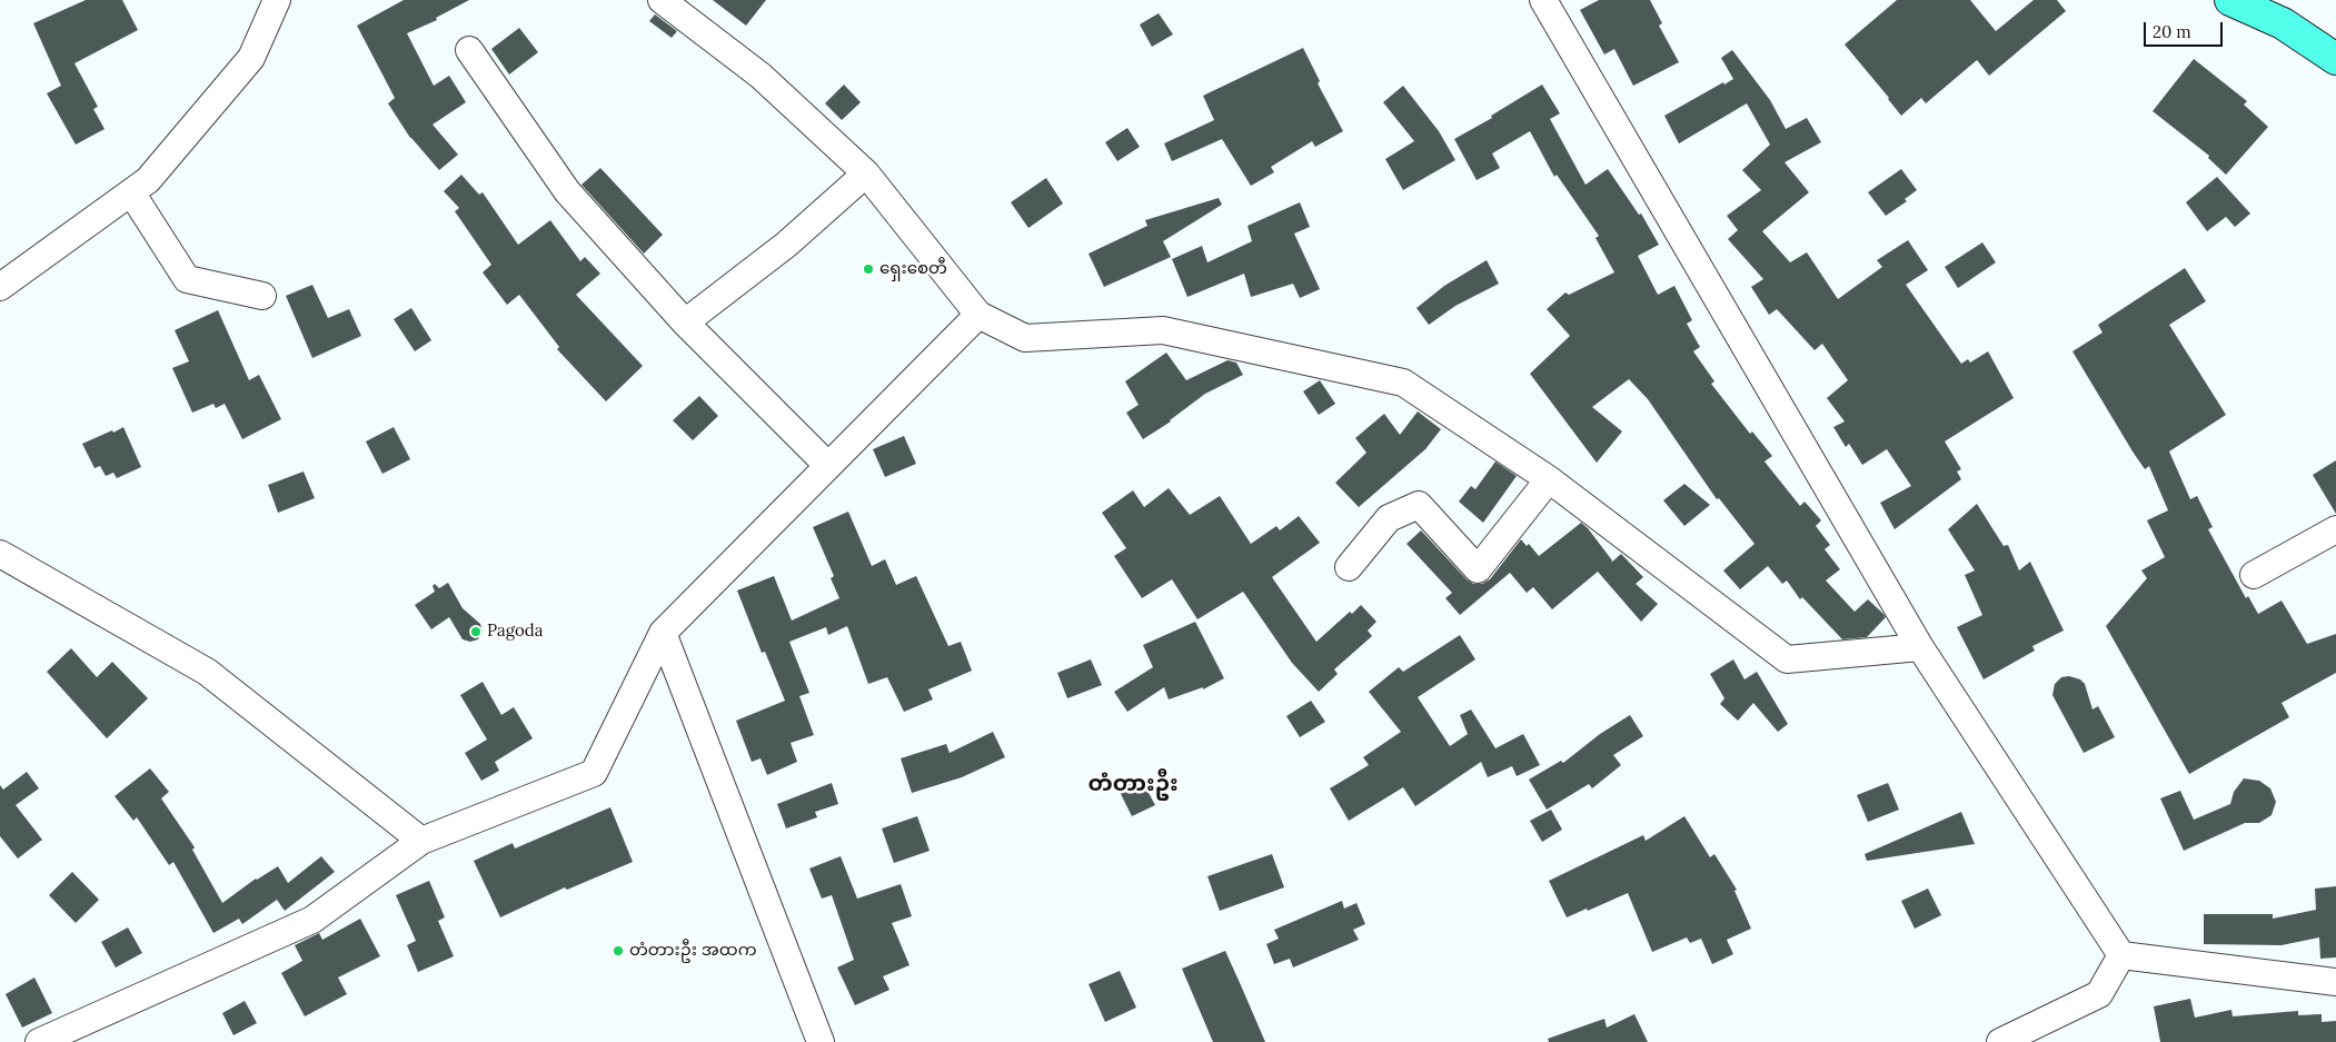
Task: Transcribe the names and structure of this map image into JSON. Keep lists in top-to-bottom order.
{
  "districts": ["တံတားဦး"],
  "places": ["ရှေးစေတီ", "Pagoda", "တံတားဦး အထက"],
  "scale_bar": "20 m"
}
